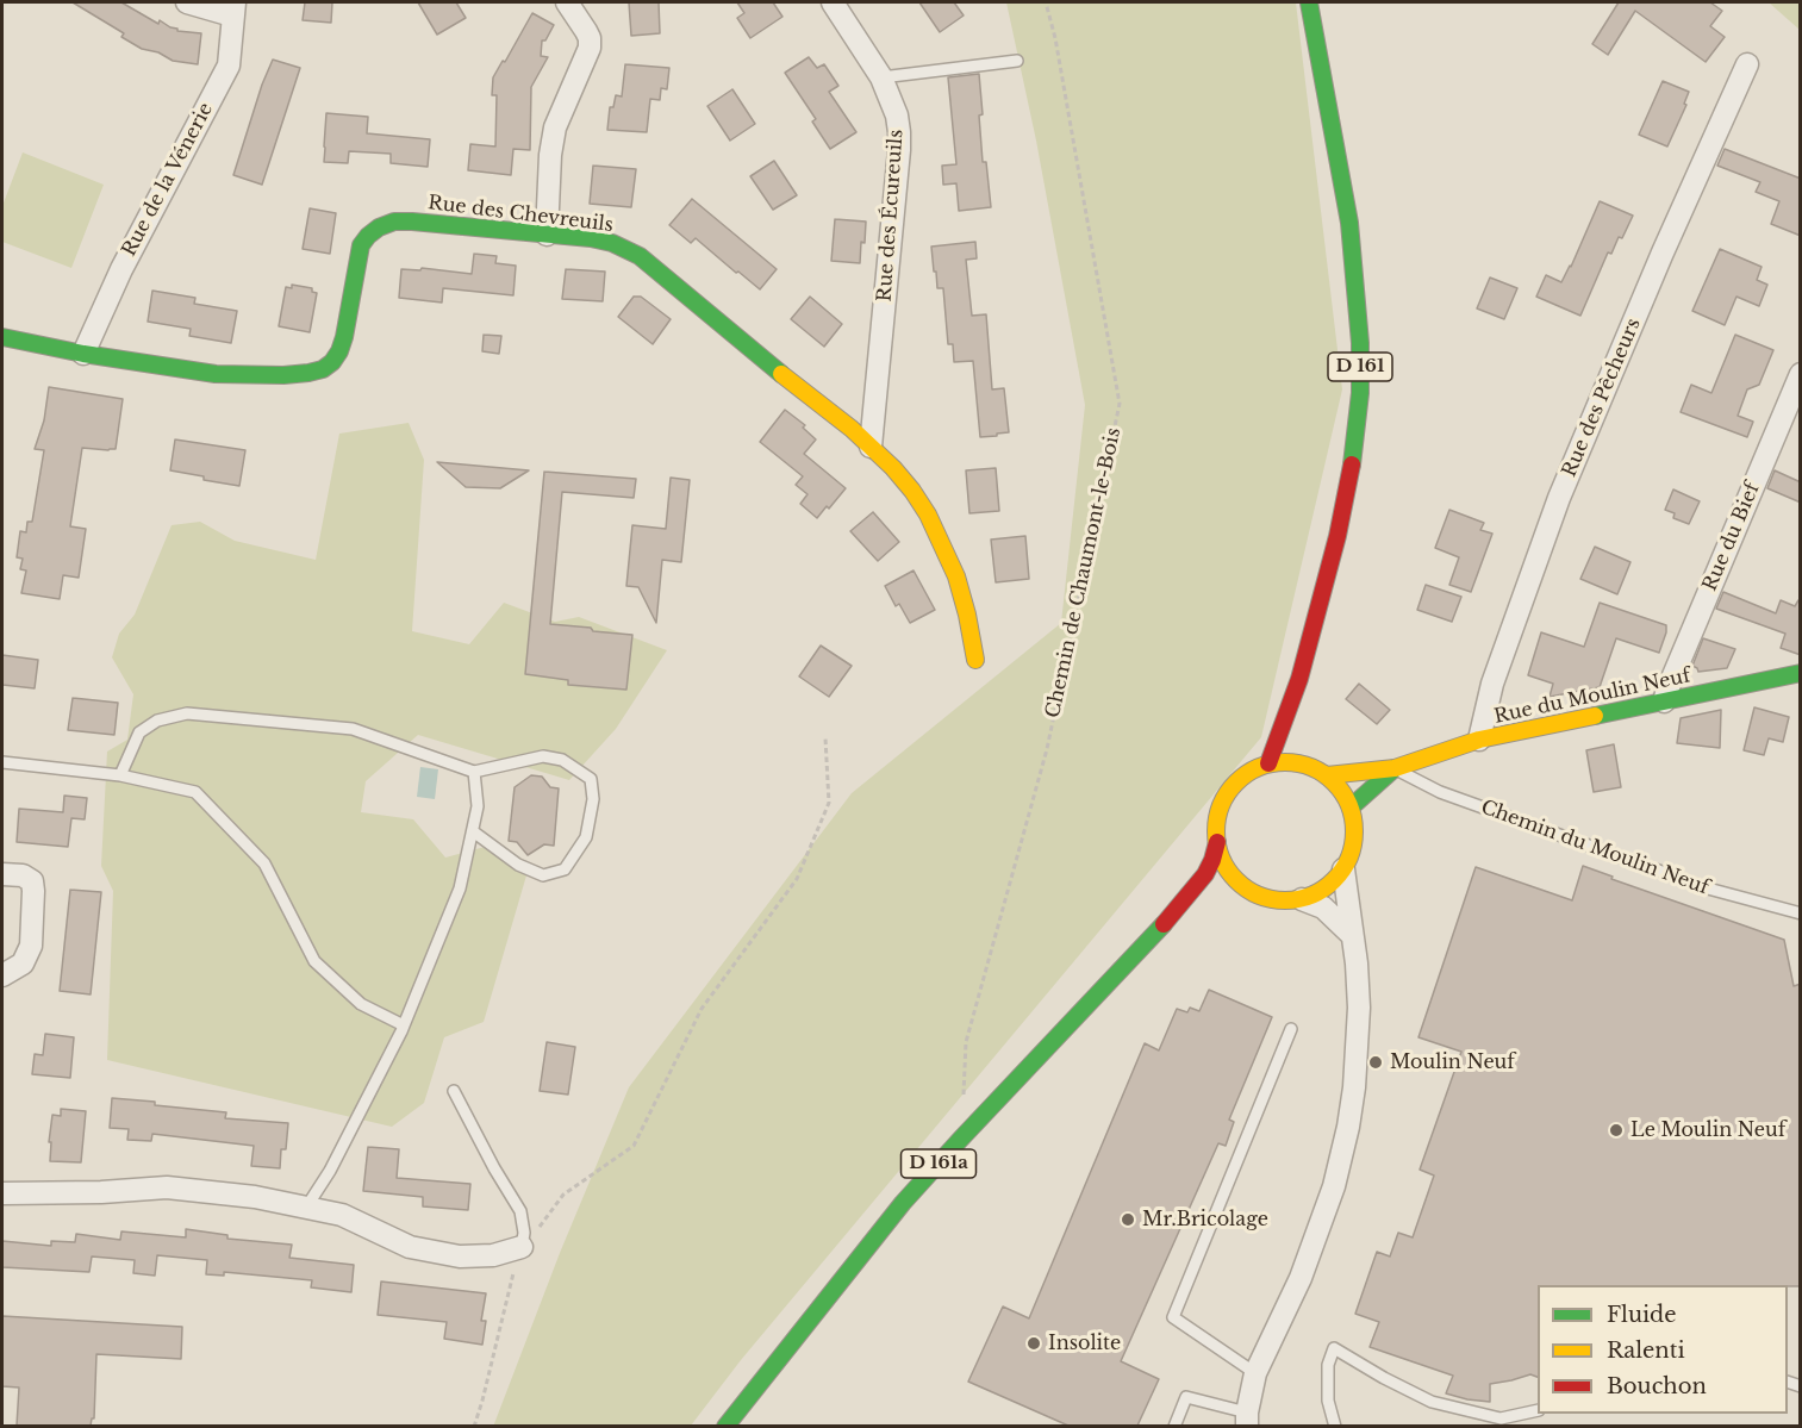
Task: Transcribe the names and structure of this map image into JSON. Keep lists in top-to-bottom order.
{
  "streets": {
    "main road": [
      "Rue des Chevreuils",
      "D 161",
      "Rue du Moulin Neuf",
      "D 161a"
    ],
    "street": [
      "Rue de la Vénerie",
      "Rue des Écureuils",
      "Rue des Pêcheurs",
      "Rue du Bief"
    ],
    "lane": ["Chemin du Moulin Neuf"],
    "path": ["Chemin de Chaumont-le-Bois"]
  },
  "crossings": [
    ["Rue de la Vénerie", "Rue des Chevreuils"],
    ["Rue des Chevreuils", "Rue des Écureuils"],
    ["D 161", "Rue du Moulin Neuf"],
    ["D 161", "D 161a"],
    ["Rue des Pêcheurs", "Rue du Moulin Neuf"],
    ["Rue du Bief", "Rue du Moulin Neuf"],
    ["Rue du Moulin Neuf", "Chemin du Moulin Neuf"],
    ["Rue du Moulin Neuf", "D 161a"]
  ],
  "places": [
    "Moulin Neuf",
    "Le Moulin Neuf",
    "Mr.Bricolage",
    "Insolite"
  ],
  "legend": ["Fluide", "Ralenti", "Bouchon"]
}
